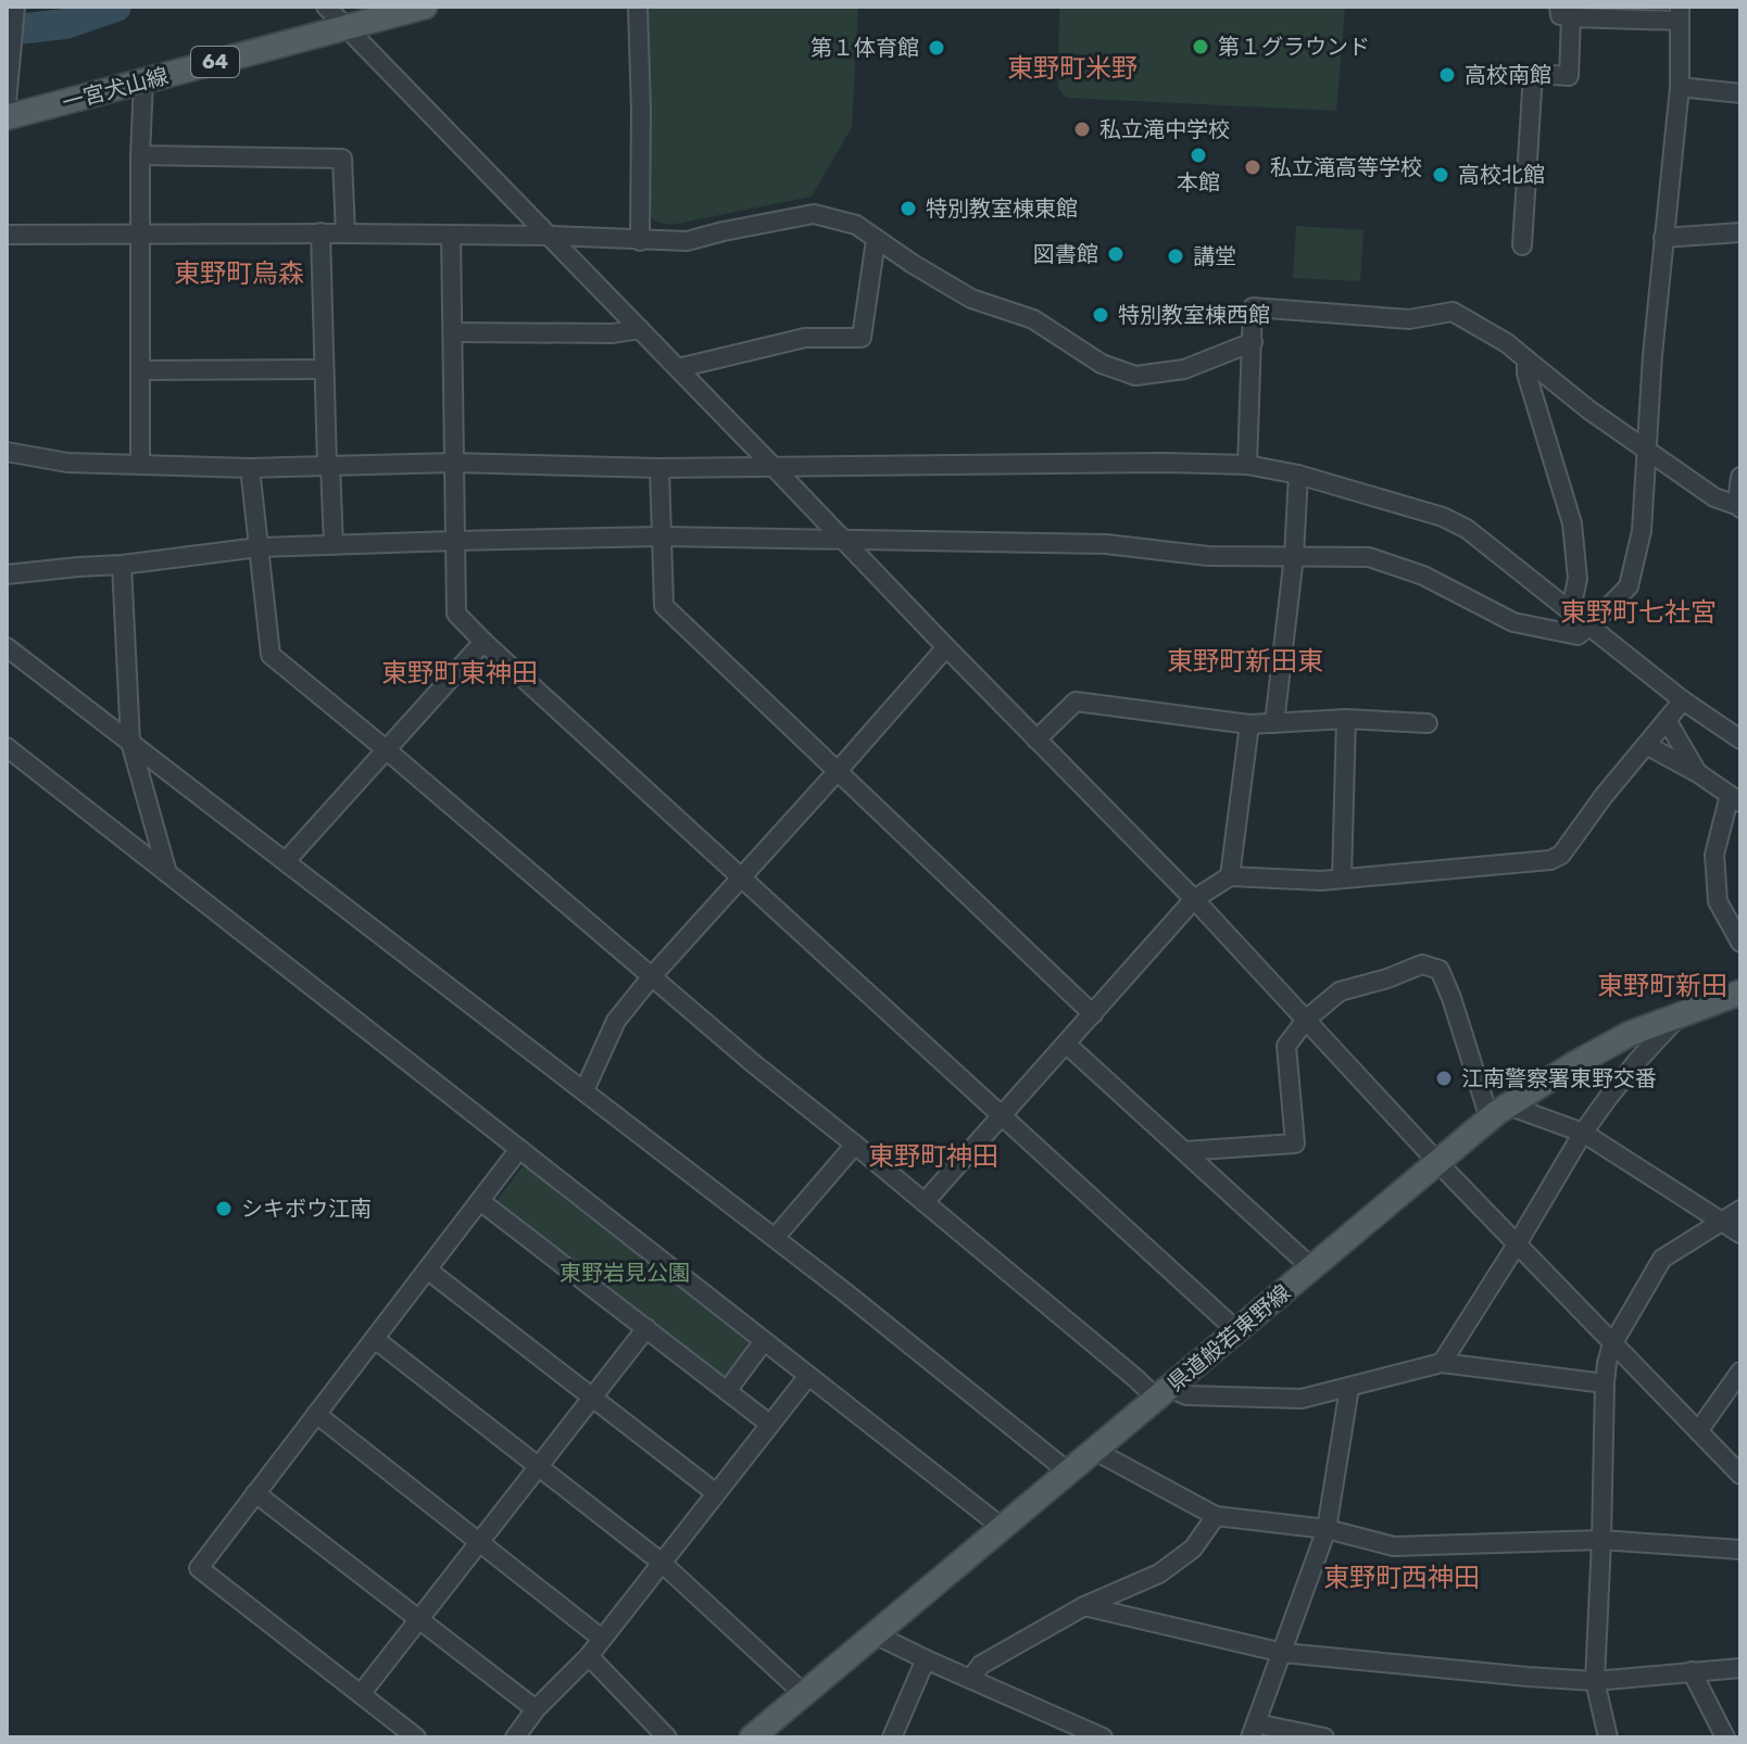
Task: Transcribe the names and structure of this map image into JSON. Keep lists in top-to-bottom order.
{
  "streets": {
    "main road": ["64", "一宮犬山線", "県道般若東野線"]
  },
  "districts": [
    "東野町米野",
    "東野町烏森",
    "東野町七社宮",
    "東野町新田東",
    "東野町東神田",
    "東野町新田",
    "東野町神田",
    "東野町西神田"
  ],
  "parks": ["東野岩見公園"],
  "places": [
    "第１グラウンド",
    "第１体育館",
    "高校南館",
    "私立滝中学校",
    "本館",
    "私立滝高等学校",
    "高校北館",
    "特別教室棟東館",
    "図書館",
    "講堂",
    "特別教室棟西館",
    "江南警察署東野交番",
    "シキボウ江南"
  ]
}
